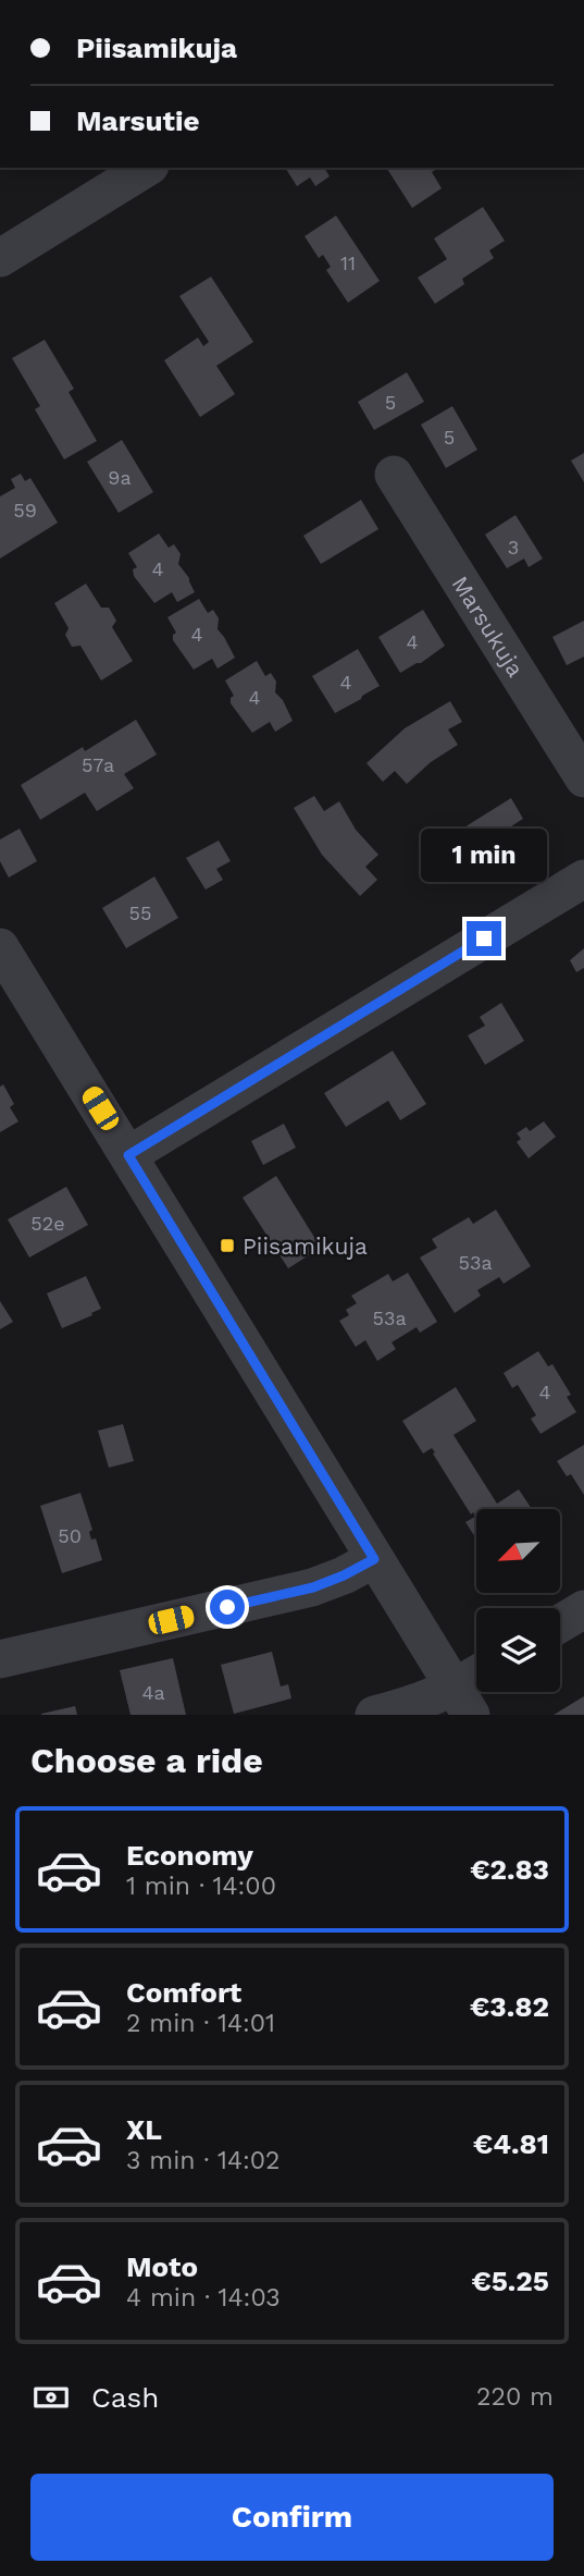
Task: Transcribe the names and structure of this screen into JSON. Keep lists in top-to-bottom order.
{
  "streets": {
    "street": ["Marsukuja"]
  },
  "places": {
    "transit": ["Piisamikuja"]
  },
  "house_numbers": [
    "11",
    "5",
    "5",
    "9a",
    "59",
    "3",
    "4",
    "4",
    "4",
    "4",
    "4",
    "57a",
    "55",
    "52e",
    "53a",
    "53a",
    "4",
    "50",
    "4a"
  ],
  "north": "bottom left",
  "page": {
    "banner": ["Piisamikuja", "Marsutie"],
    "bubble": "1 min",
    "heading": "Choose a ride",
    "list": [
      {
        "name": "Economy",
        "note": "1 min · 14:00",
        "value": "€2.83"
      },
      {
        "name": "Comfort",
        "note": "2 min · 14:01",
        "value": "€3.82"
      },
      {
        "name": "XL",
        "note": "3 min · 14:02",
        "value": "€4.81"
      },
      {
        "name": "Moto",
        "note": "4 min · 14:03",
        "value": "€5.25"
      }
    ],
    "pay": ["Cash", "220 m"],
    "buttons": "Confirm"
  }
}
